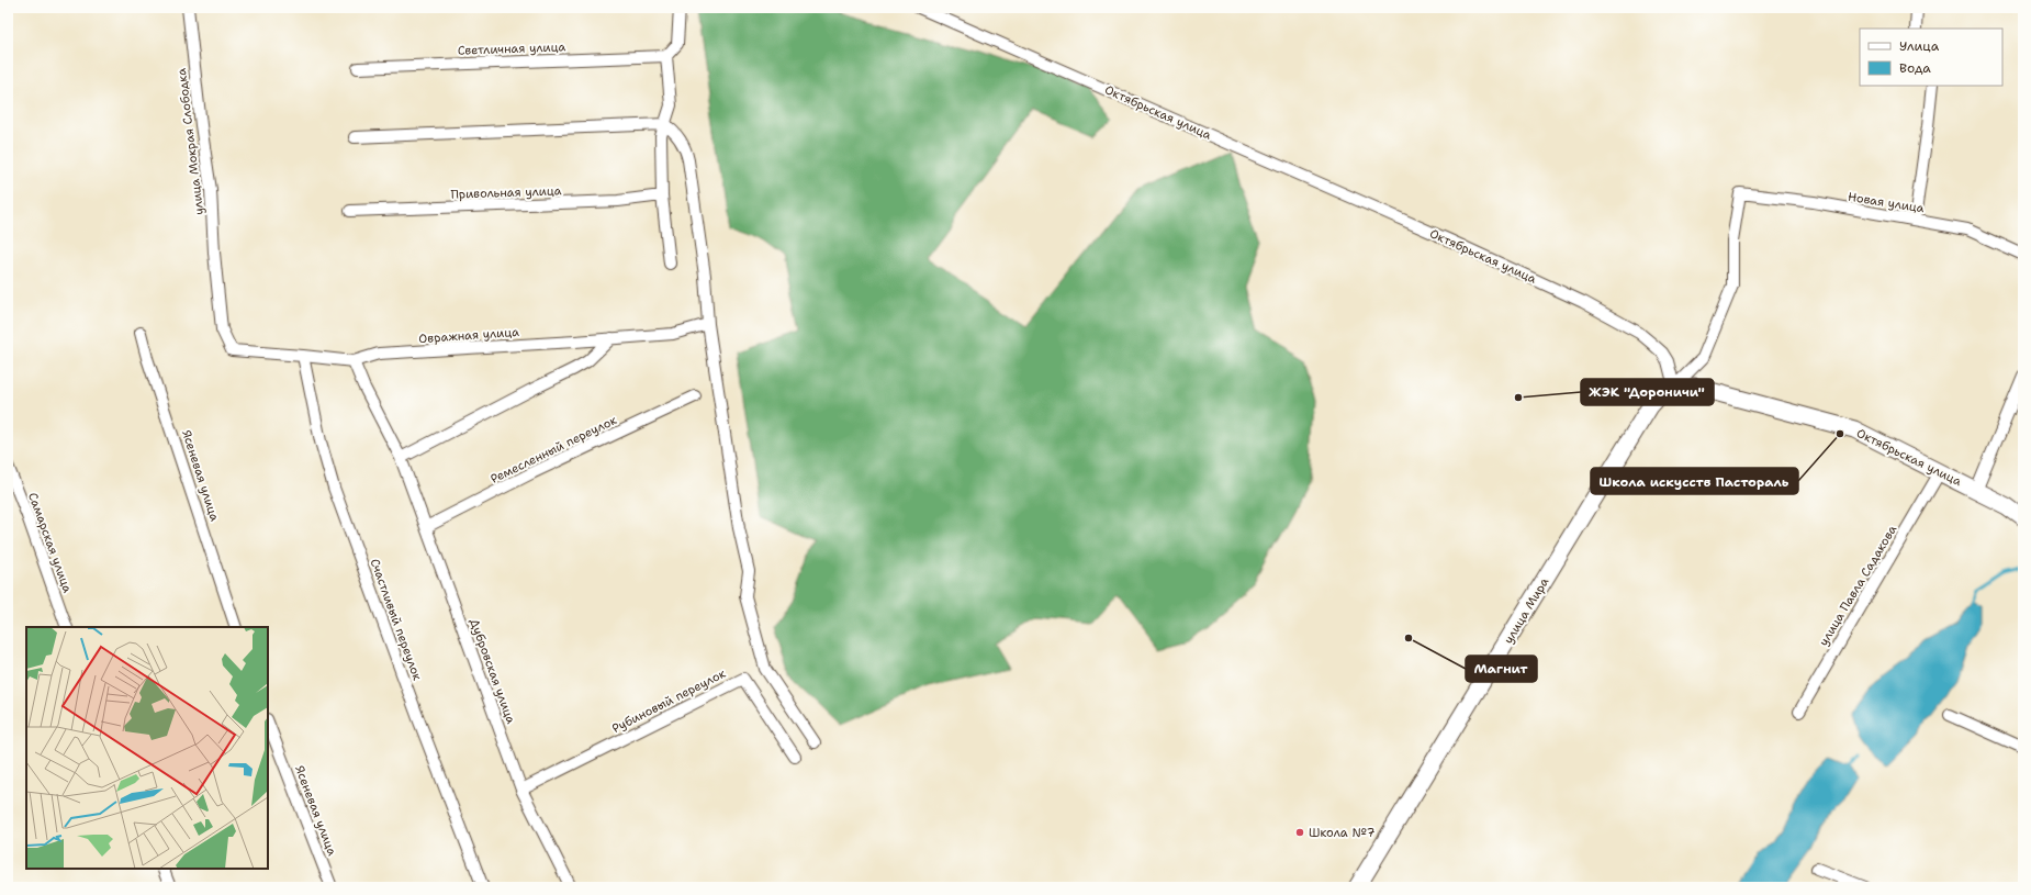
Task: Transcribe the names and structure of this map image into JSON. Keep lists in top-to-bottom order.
{
  "streets": {
    "street": [
      "Светличная улица",
      "Октябрьская улица",
      "улица Мокрая Слободка",
      "Привольная улица",
      "Новая улица",
      "Овражная улица",
      "Ремесленный переулок",
      "Ясеневая улица",
      "Самарская улица",
      "улица Павла Садакова",
      "улица Мира",
      "Счастливый переулок",
      "Дубровская улица",
      "Рубиновый переулок"
    ]
  },
  "crossings": [
    ["Октябрьская улица", "Новая улица"],
    ["Октябрьская улица", "улица Павла Садакова"],
    ["Октябрьская улица", "улица Мира"],
    ["улица Мокрая Слободка", "Овражная улица"],
    ["Новая улица", "улица Мира"],
    ["Овражная улица", "Счастливый переулок"],
    ["Овражная улица", "Дубровская улица"],
    ["Ремесленный переулок", "Дубровская улица"],
    ["Дубровская улица", "Рубиновый переулок"]
  ],
  "places": [
    "ЖЭК \"Дороничи\"",
    "Школа искусств Пастораль",
    "Магнит",
    "Школа №7"
  ],
  "legend": ["Улица", "Вода"]
}
